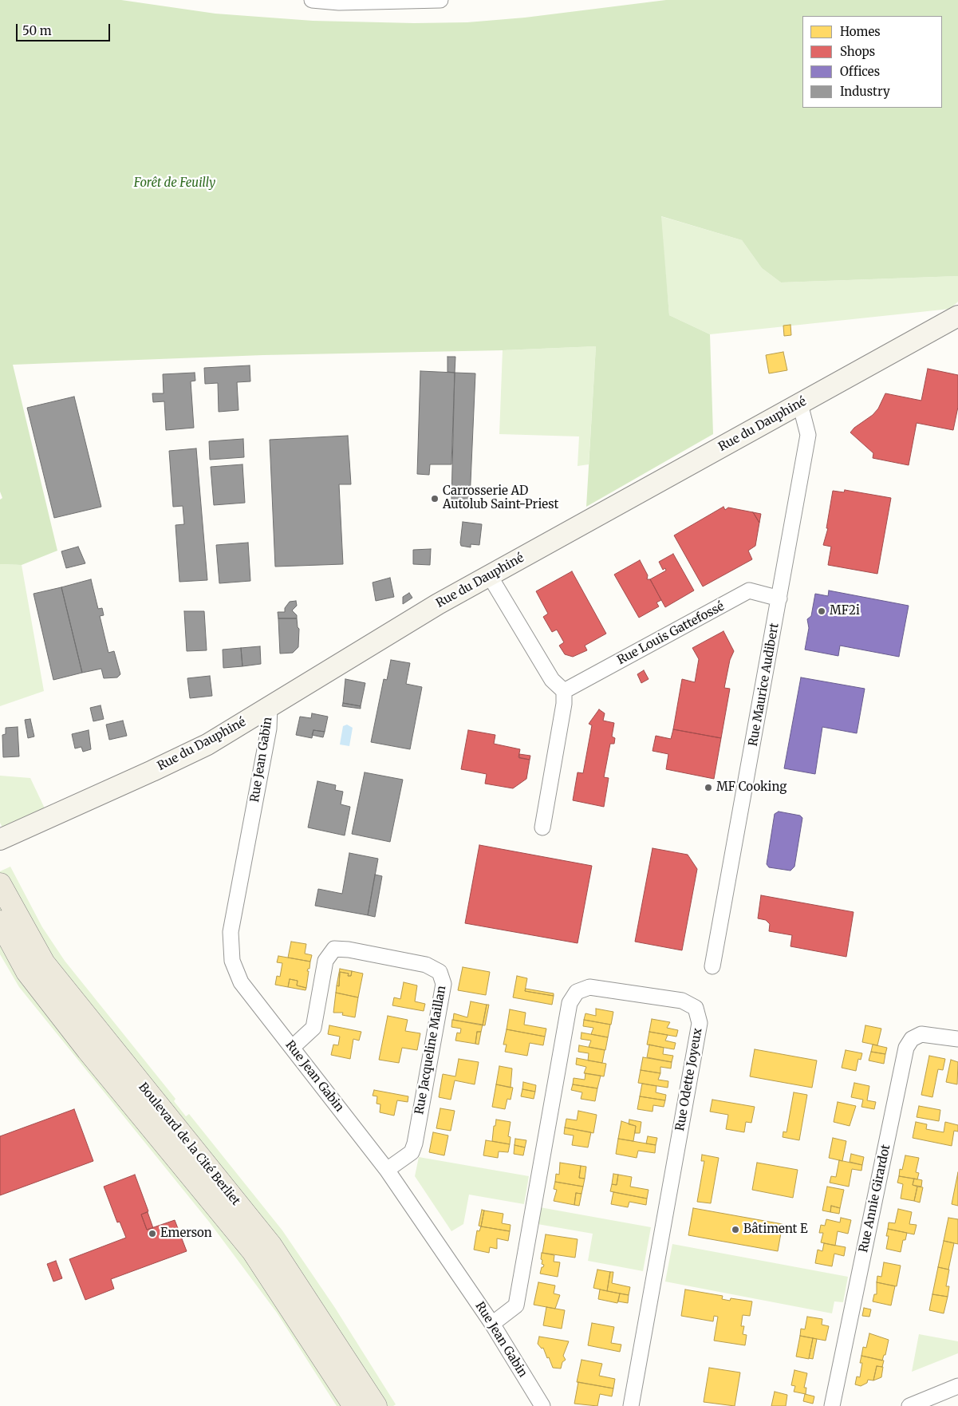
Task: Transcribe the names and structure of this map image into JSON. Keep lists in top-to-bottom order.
{
  "streets": {
    "main road": ["Boulevard de la Cité Berliet"],
    "street": [
      "Rue du Dauphiné",
      "Rue Louis Gattefossé",
      "Rue Maurice Audibert",
      "Rue Jean Gabin",
      "Rue Jacqueline Maillan",
      "Rue Odette Joyeux",
      "Rue Annie Girardot"
    ]
  },
  "crossings": [
    ["Rue du Dauphiné", "Rue Maurice Audibert"],
    ["Rue du Dauphiné", "Rue Jean Gabin"],
    ["Rue Louis Gattefossé", "Rue Maurice Audibert"],
    ["Rue Jean Gabin", "Rue Jacqueline Maillan"],
    ["Rue Jean Gabin", "Rue Odette Joyeux"]
  ],
  "parks": ["Forêt de Feuilly"],
  "places": [
    "Carrosserie AD Autolub Saint-Priest",
    "MF2i",
    "MF Cooking",
    "Bâtiment E",
    "Emerson"
  ],
  "legend": [
    "Homes",
    "Shops",
    "Offices",
    "Industry"
  ],
  "scale_bar": "50 m"
}
